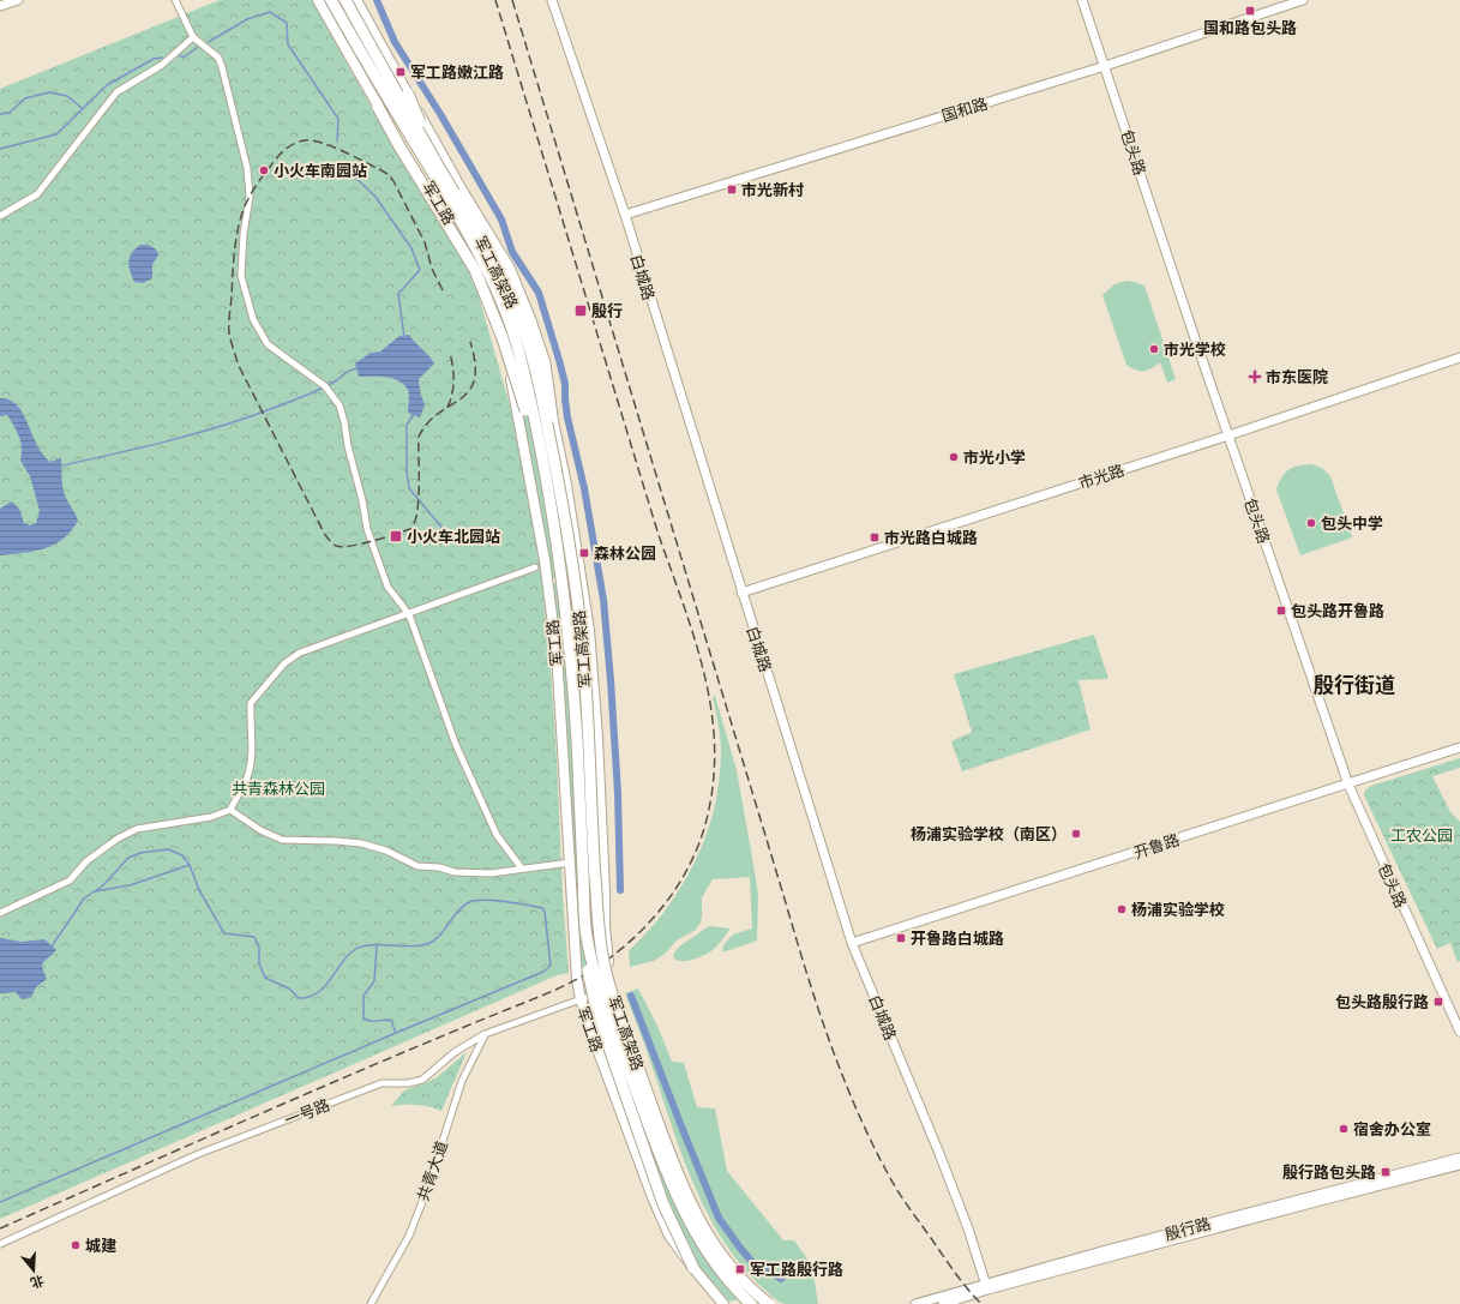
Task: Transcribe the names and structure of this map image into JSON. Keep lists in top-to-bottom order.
{
  "streets": {
    "highway": ["军工高架路"],
    "main road": ["军工路"],
    "street": [
      "国和路",
      "包头路",
      "白城路",
      "市光路",
      "开鲁路",
      "一号路",
      "共青大道",
      "殷行路"
    ]
  },
  "crossings": [
    ["国和路", "包头路"],
    ["国和路", "白城路"],
    ["包头路", "市光路"],
    ["包头路", "开鲁路"],
    ["军工路", "一号路"],
    ["白城路", "市光路"],
    ["白城路", "开鲁路"],
    ["白城路", "殷行路"],
    ["一号路", "共青大道"]
  ],
  "districts": ["殷行街道"],
  "parks": ["共青森林公园", "工农公园"],
  "places": {
    "transit": [
      "国和路包头路",
      "军工路嫩江路",
      "市光新村",
      "殷行",
      "小火车北园站",
      "市光路白城路",
      "森林公园",
      "包头路开鲁路",
      "开鲁路白城路",
      "包头路殷行路",
      "殷行路包头路",
      "军工路殷行路"
    ],
    "other": [
      "小火车南园站",
      "市光学校",
      "市光小学",
      "包头中学",
      "杨浦实验学校（南区）",
      "杨浦实验学校",
      "宿舍办公室",
      "城建"
    ],
    "health": ["市东医院"]
  },
  "north": "bottom"
}
